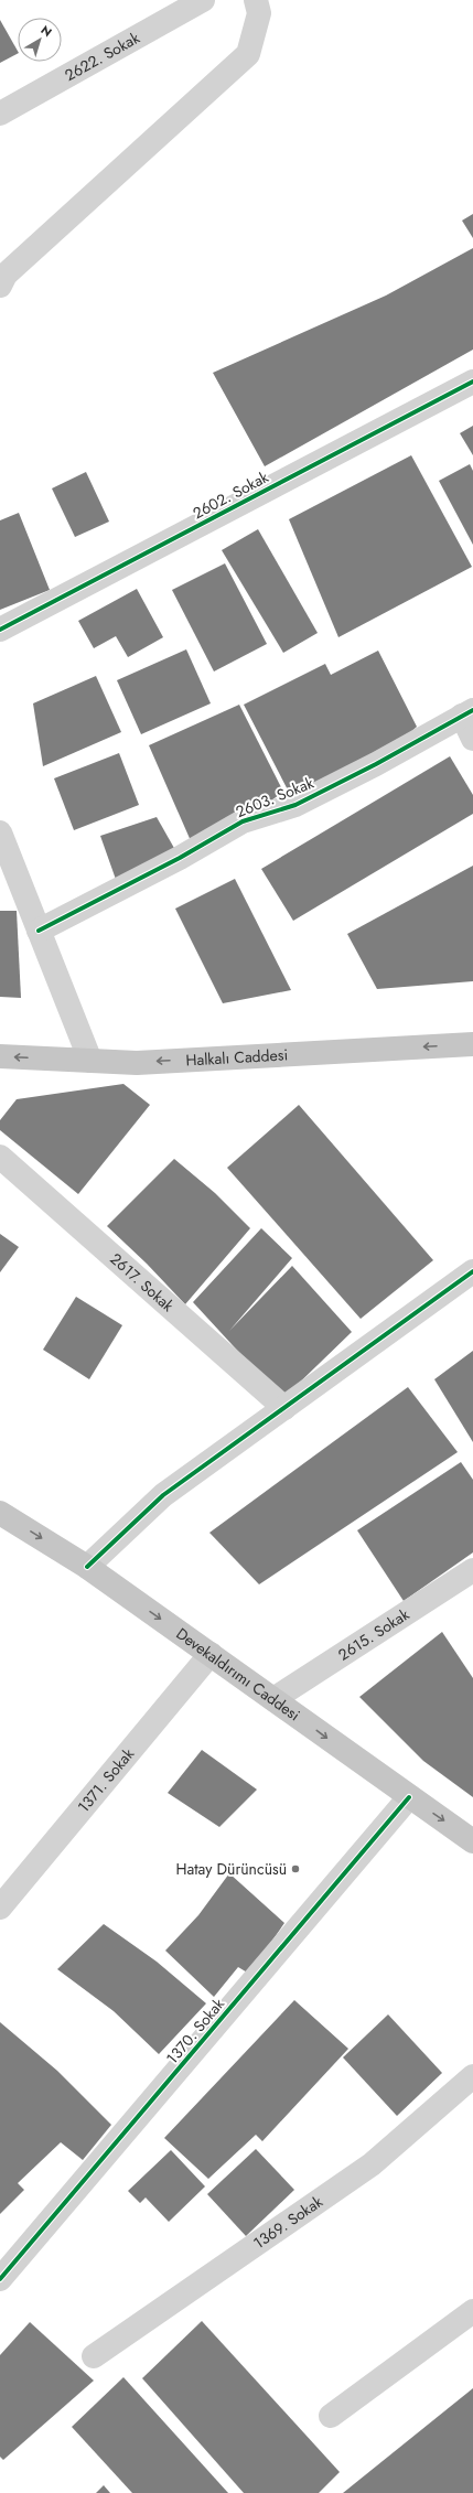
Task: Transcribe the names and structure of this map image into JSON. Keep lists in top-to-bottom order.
{
  "streets": {
    "main road": ["Halkalı Caddesi", "Devekaldırımı Caddesi"],
    "street": [
      "2622. Sokak",
      "2602. Sokak",
      "2603. Sokak",
      "2617. Sokak",
      "2615. Sokak",
      "1371. Sokak",
      "1370. Sokak",
      "1369. Sokak"
    ]
  },
  "crossings": [
    ["2615. Sokak", "Devekaldırımı Caddesi"],
    ["Devekaldırımı Caddesi", "1371. Sokak"],
    ["Devekaldırımı Caddesi", "1370. Sokak"]
  ],
  "one_way": ["Halkalı Caddesi", "Devekaldırımı Caddesi"],
  "places": ["Hatay Dürüncüsü"],
  "north": "top right"
}
